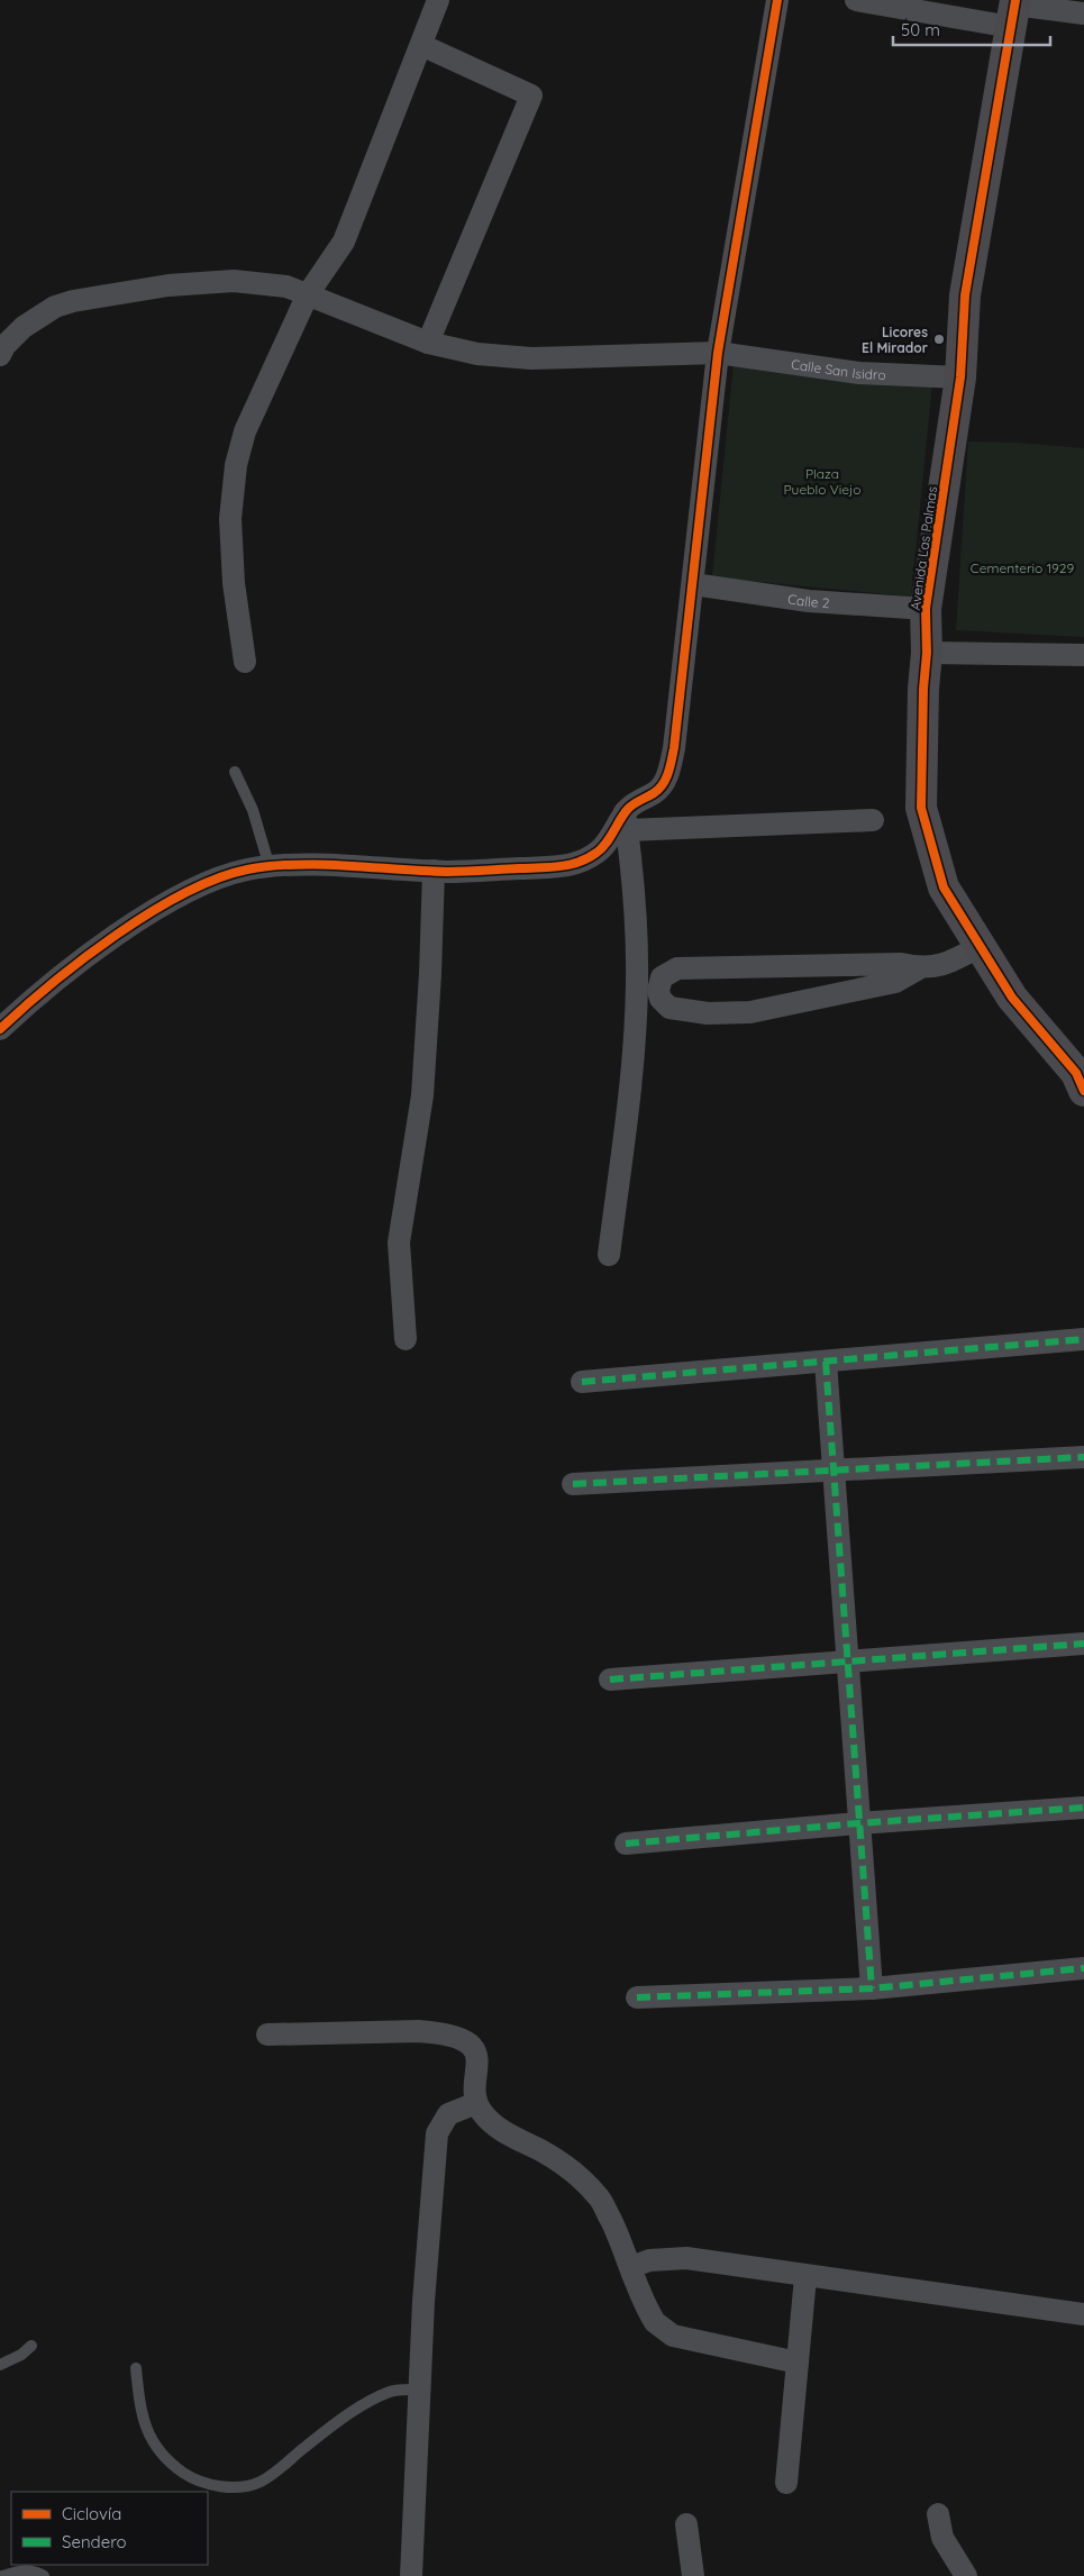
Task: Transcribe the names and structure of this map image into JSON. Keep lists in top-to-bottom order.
{
  "streets": {
    "street": ["Calle San Isidro", "Avenida Las Palmas", "Calle 2"]
  },
  "crossings": [
    ["Calle San Isidro", "Avenida Las Palmas"],
    ["Avenida Las Palmas", "Calle 2"]
  ],
  "parks": ["Plaza Pueblo Viejo", "Cementerio 1929"],
  "places": ["Licores El Mirador"],
  "legend": ["Ciclovía", "Sendero"],
  "scale_bar": "50 m"
}
